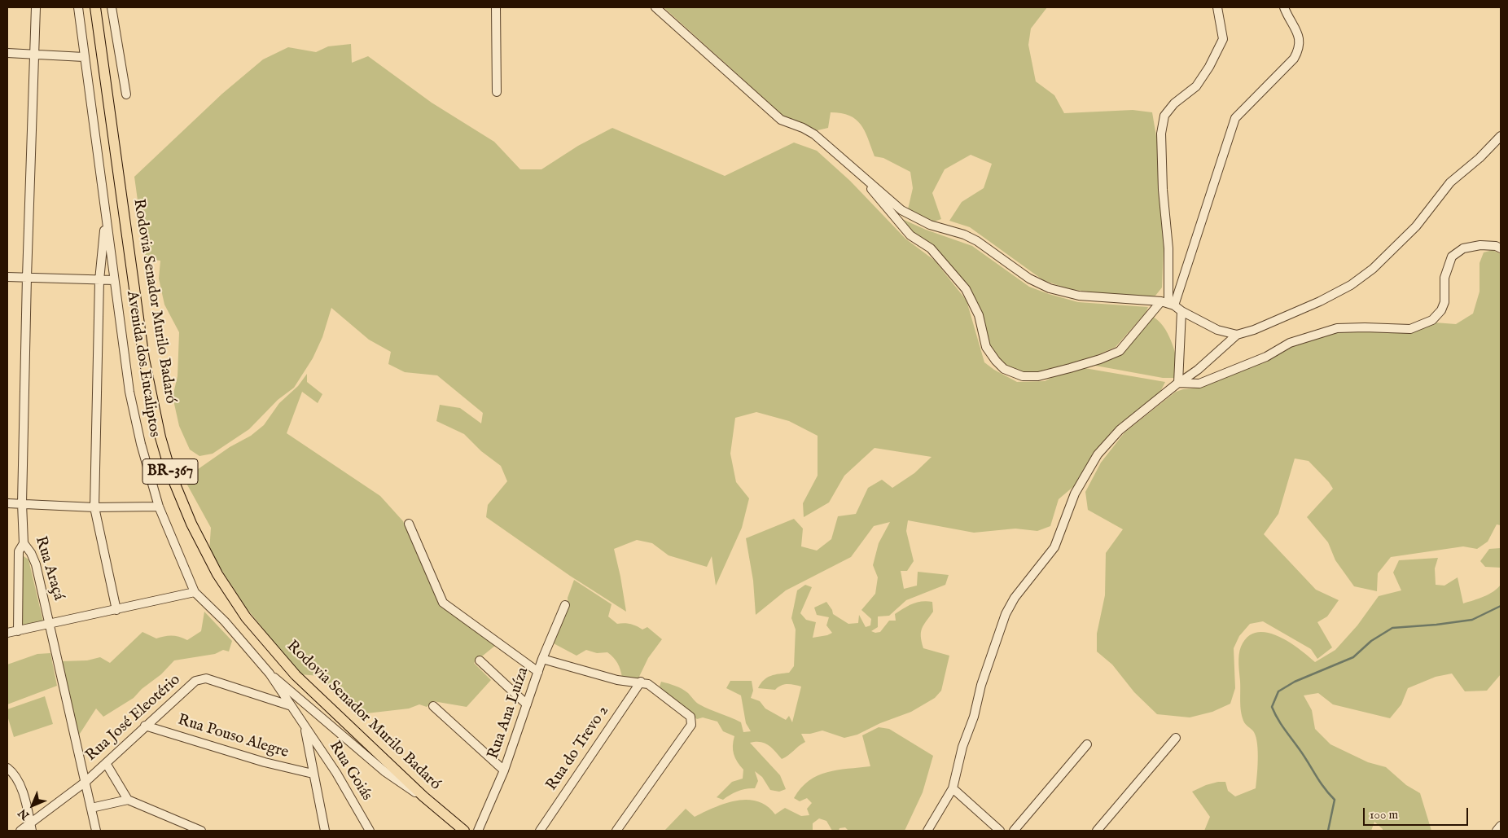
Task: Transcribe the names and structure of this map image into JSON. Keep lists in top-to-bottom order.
{
  "streets": {
    "main road": ["Rodovia Senador Murilo Badaró", "BR-367"],
    "street": [
      "Avenida dos Eucaliptos",
      "Rua Araçá",
      "Rua Ana Luíza",
      "Rua José Eleotério",
      "Rua Pouso Alegre",
      "Rua do Trevo 2",
      "Rua Goiás"
    ]
  },
  "crossings": [
    ["Avenida dos Eucaliptos", "Rua José Eleotério"],
    ["Avenida dos Eucaliptos", "Rua Goiás"],
    ["Rua Araçá", "Rua José Eleotério"],
    ["Rua José Eleotério", "Rua Pouso Alegre"]
  ],
  "scale_bar": "100 m",
  "north": "bottom left"
}
